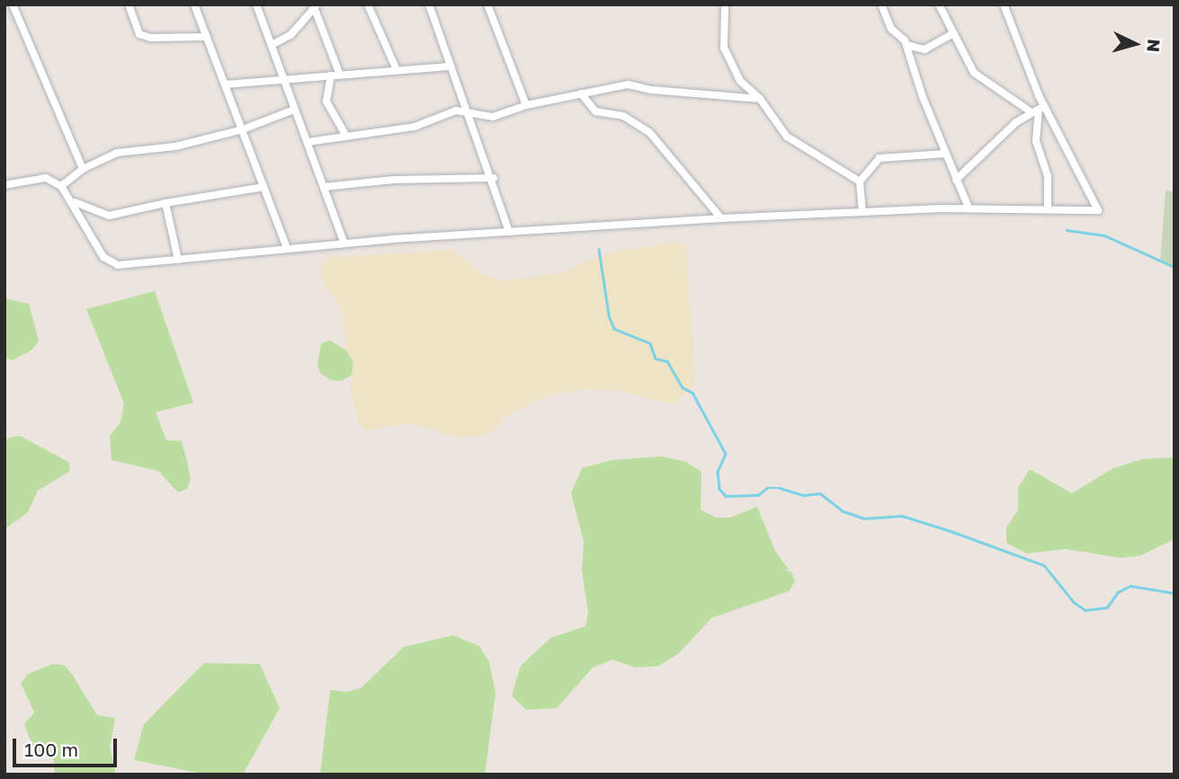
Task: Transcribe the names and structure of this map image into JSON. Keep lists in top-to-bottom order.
{
  "scale_bar": "100 m",
  "north": "right"
}
